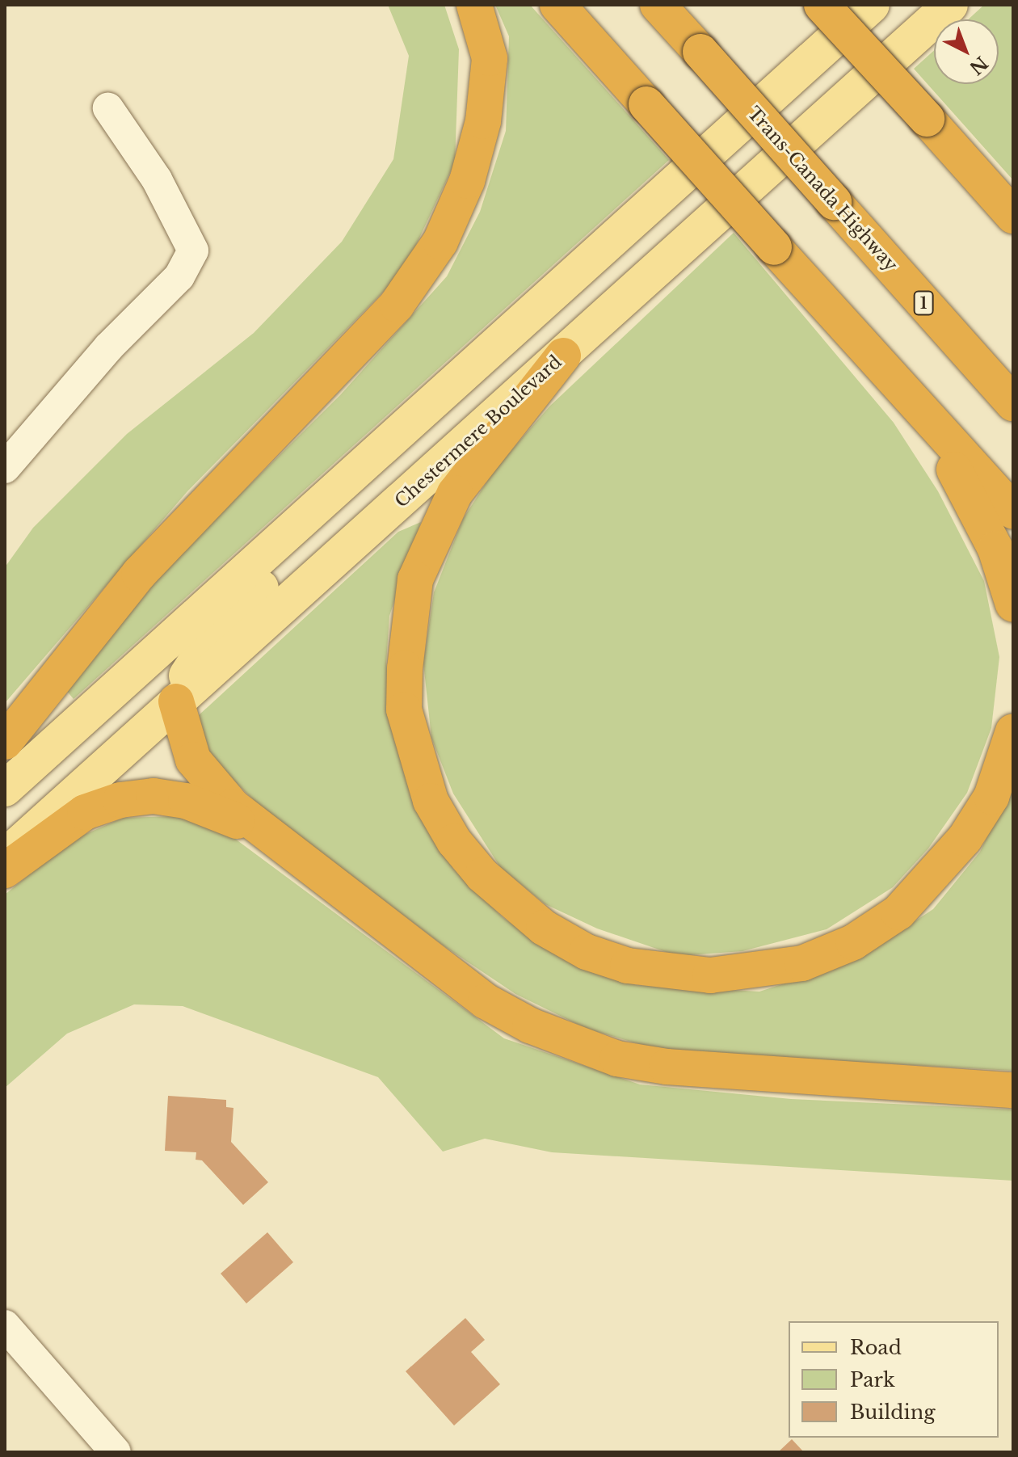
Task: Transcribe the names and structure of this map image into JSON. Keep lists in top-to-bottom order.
{
  "streets": {
    "highway": ["Trans-Canada Highway", "1"],
    "main road": ["Chestermere Boulevard"]
  },
  "legend": ["Road", "Park", "Building"],
  "north": "bottom right"
}
